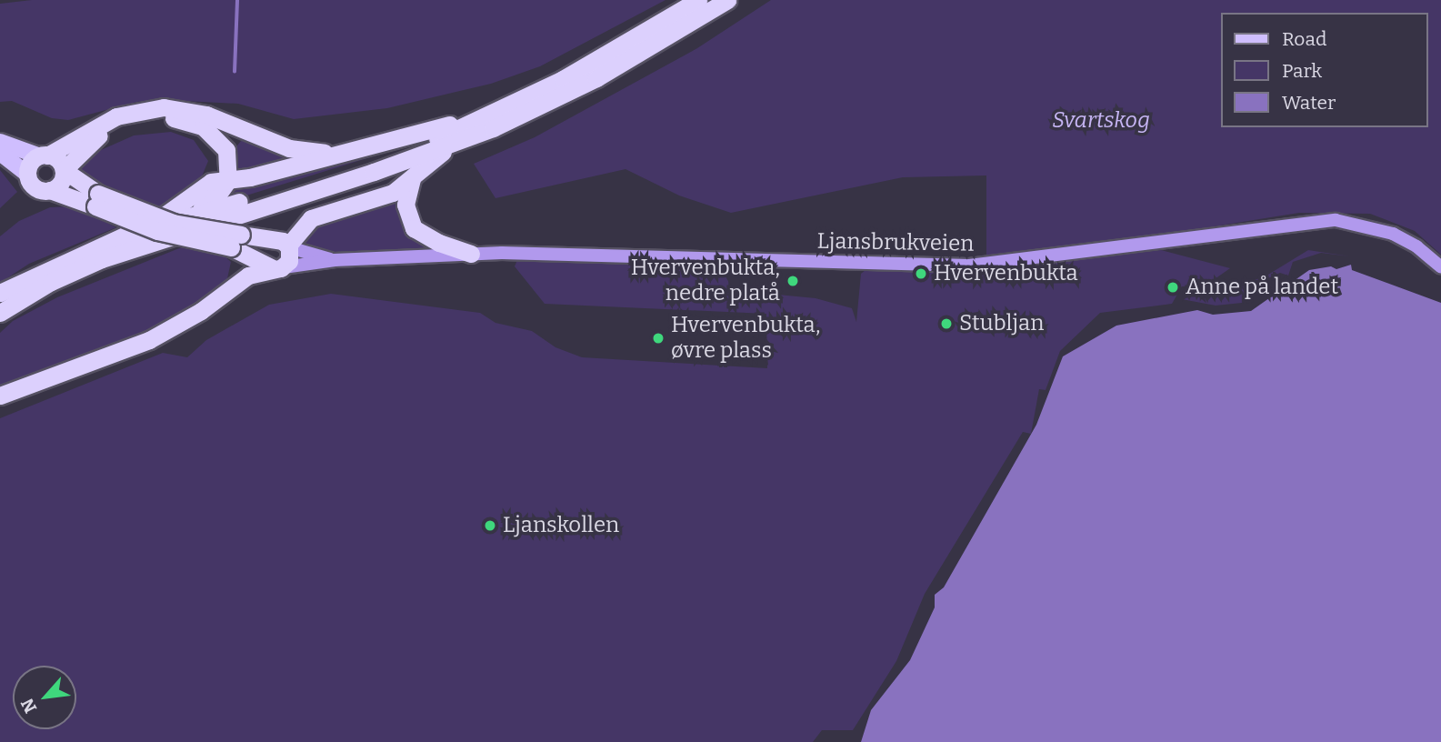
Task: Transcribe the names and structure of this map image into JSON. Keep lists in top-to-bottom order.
{
  "streets": {
    "main road": ["Ljansbrukveien"]
  },
  "parks": ["Svartskog"],
  "places": [
    "Hvervenbukta",
    "Hvervenbukta, nedre platå",
    "Anne på landet",
    "Stubljan",
    "Hvervenbukta, øvre plass",
    "Ljanskollen"
  ],
  "legend": ["Road", "Park", "Water"],
  "north": "bottom left"
}
